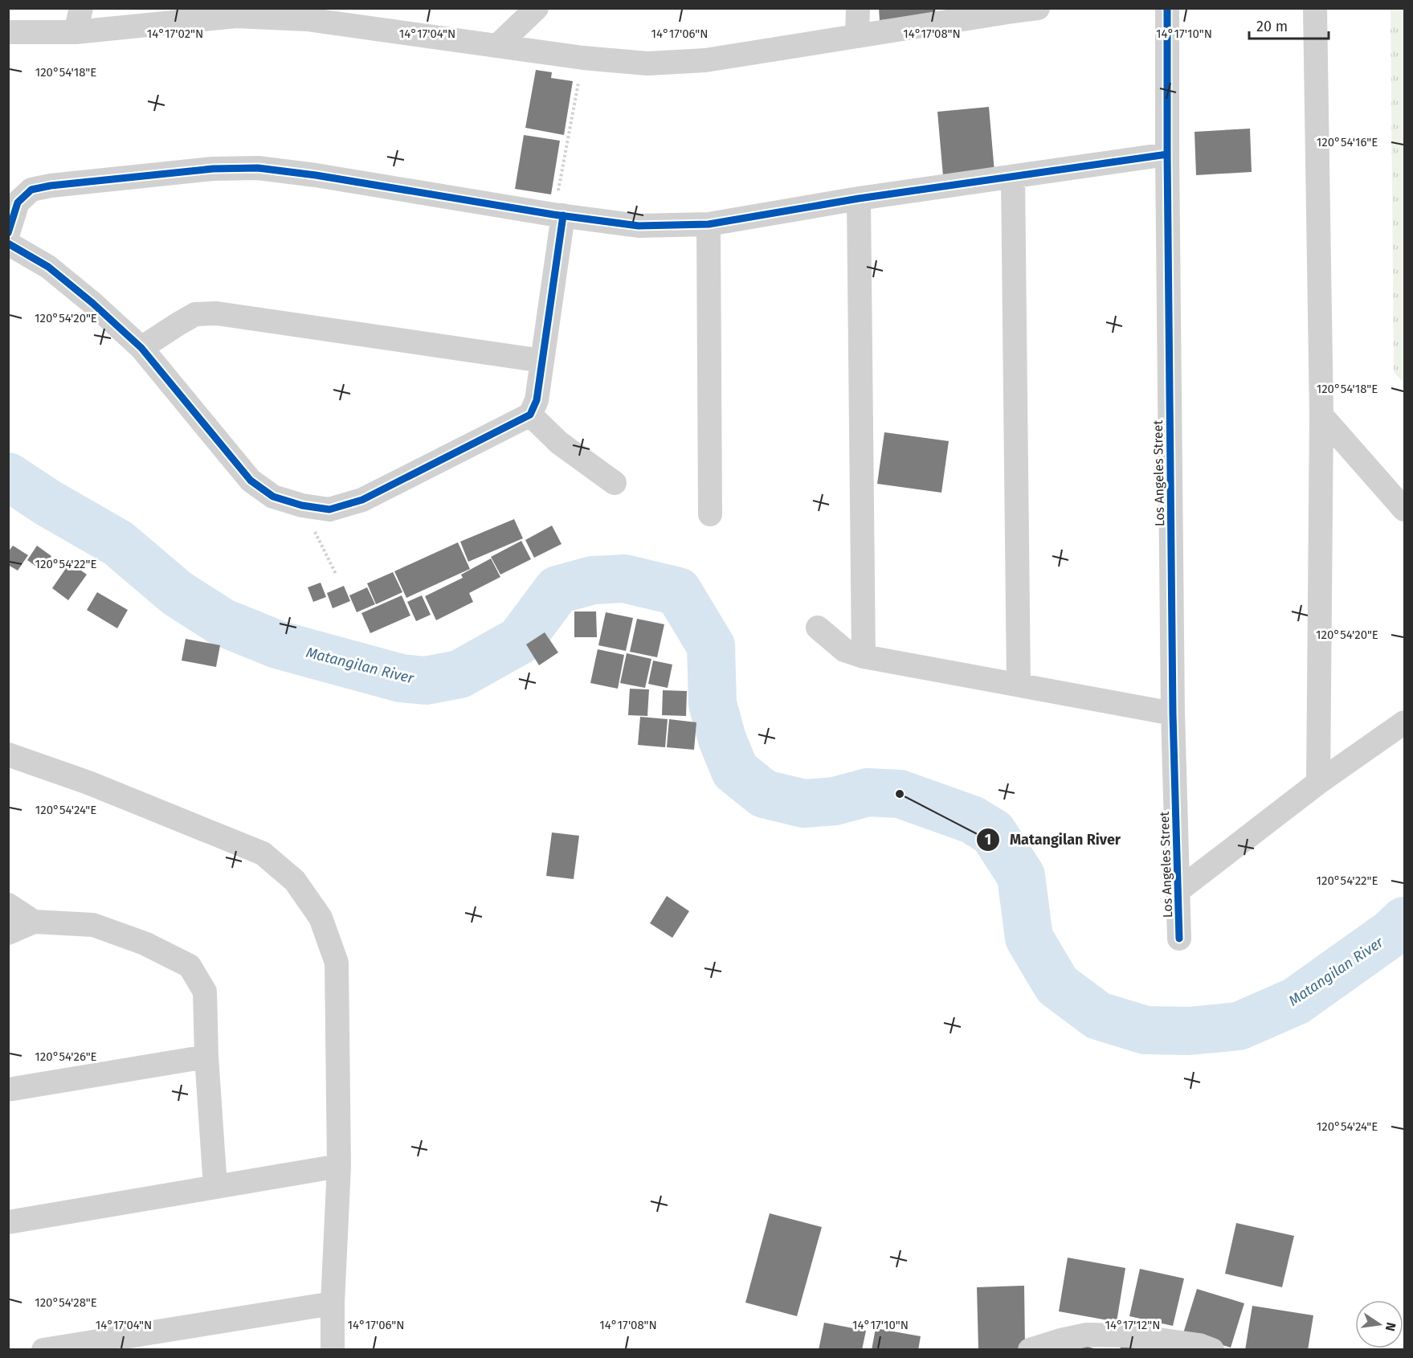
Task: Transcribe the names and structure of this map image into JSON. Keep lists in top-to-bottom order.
{
  "streets": {
    "street": ["Los Angeles Street"]
  },
  "water": ["Matangilan River"],
  "places": ["Matangilan River"],
  "scale_bar": "20 m",
  "north": "right",
  "coordinates": [
    "14°17'02\"N",
    "14°17'04\"N",
    "14°17'06\"N",
    "14°17'08\"N",
    "14°17'10\"N",
    "120°54'18\"E",
    "120°54'16\"E",
    "120°54'20\"E",
    "120°54'22\"E",
    "120°54'24\"E",
    "120°54'26\"E",
    "120°54'28\"E",
    "14°17'12\"N"
  ]
}
